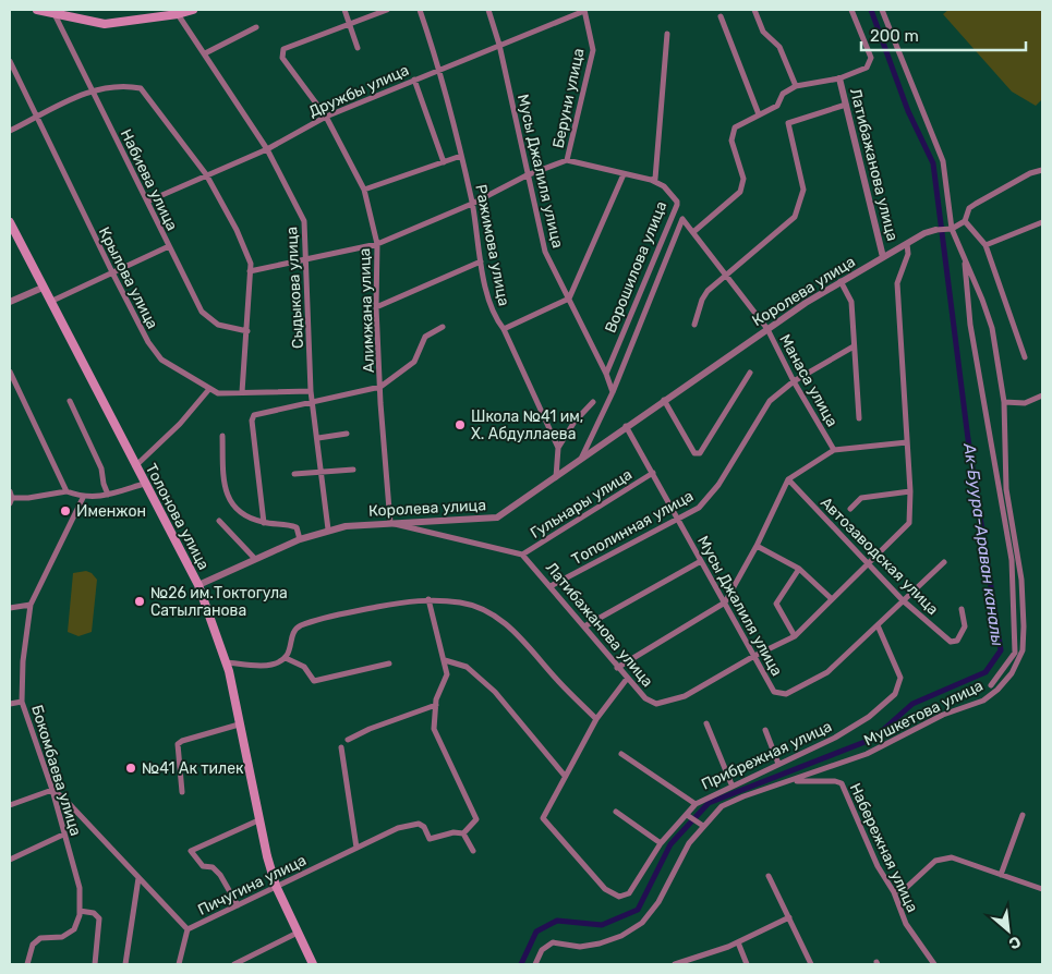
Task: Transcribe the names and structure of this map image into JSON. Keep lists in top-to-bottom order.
{
  "streets": {
    "main road": ["Толонова улица"],
    "street": [
      "Дружбы улица",
      "Беруни улица",
      "Латибажанова улица",
      "Мусы Джалиля улица",
      "Набиева улица",
      "Ражимова улица",
      "Ворошилова улица",
      "Крылова улица",
      "Сыдыкова улица",
      "Королева улица",
      "Алимжана улица",
      "Манаса улица",
      "Гульнары улица",
      "Тополинная улица",
      "Автозаводская улица",
      "Мушкетова улица",
      "Прибрежная улица",
      "Бокомбаева улица",
      "Набережная улица",
      "Пичугина улица"
    ]
  },
  "crossings": [
    ["Дружбы улица", "Беруни улица"],
    ["Дружбы улица", "Мусы Джалиля улица"],
    ["Дружбы улица", "Набиева улица"],
    ["Дружбы улица", "Ражимова улица"],
    ["Дружбы улица", "Сыдыкова улица"],
    ["Дружбы улица", "Алимжана улица"],
    ["Латибажанова улица", "Мусы Джалиля улица"],
    ["Латибажанова улица", "Королева улица"],
    ["Латибажанова улица", "Гульнары улица"],
    ["Латибажанова улица", "Тополинная улица"],
    ["Латибажанова улица", "Автозаводская улица"],
    ["Латибажанова улица", "Прибрежная улица"],
    ["Мусы Джалиля улица", "Ворошилова улица"],
    ["Мусы Джалиля улица", "Королева улица"],
    ["Мусы Джалиля улица", "Гульнары улица"],
    ["Мусы Джалиля улица", "Тополинная улица"],
    ["Мусы Джалиля улица", "Автозаводская улица"],
    ["Мусы Джалиля улица", "Прибрежная улица"],
    ["Ражимова улица", "Королева улица"],
    ["Ворошилова улица", "Королева улица"],
    ["Ворошилова улица", "Манаса улица"],
    ["Крылова улица", "Сыдыкова улица"],
    ["Сыдыкова улица", "Королева улица"],
    ["Королева улица", "Алимжана улица"],
    ["Королева улица", "Манаса улица"],
    ["Королева улица", "Толонова улица"],
    ["Манаса улица", "Тополинная улица"],
    ["Толонова улица", "Пичугина улица"],
    ["Мушкетова улица", "Набережная улица"],
    ["Бокомбаева улица", "Пичугина улица"]
  ],
  "water": ["Ак-Буура-Араван каналы"],
  "places": [
    "Школа №41 им, Х. Абдуллаева",
    "Именжон",
    "№26 им.Токтогула Сатылганова",
    "№41 Ак тилек"
  ],
  "scale_bar": "200 m",
  "north": "bottom right"
}
